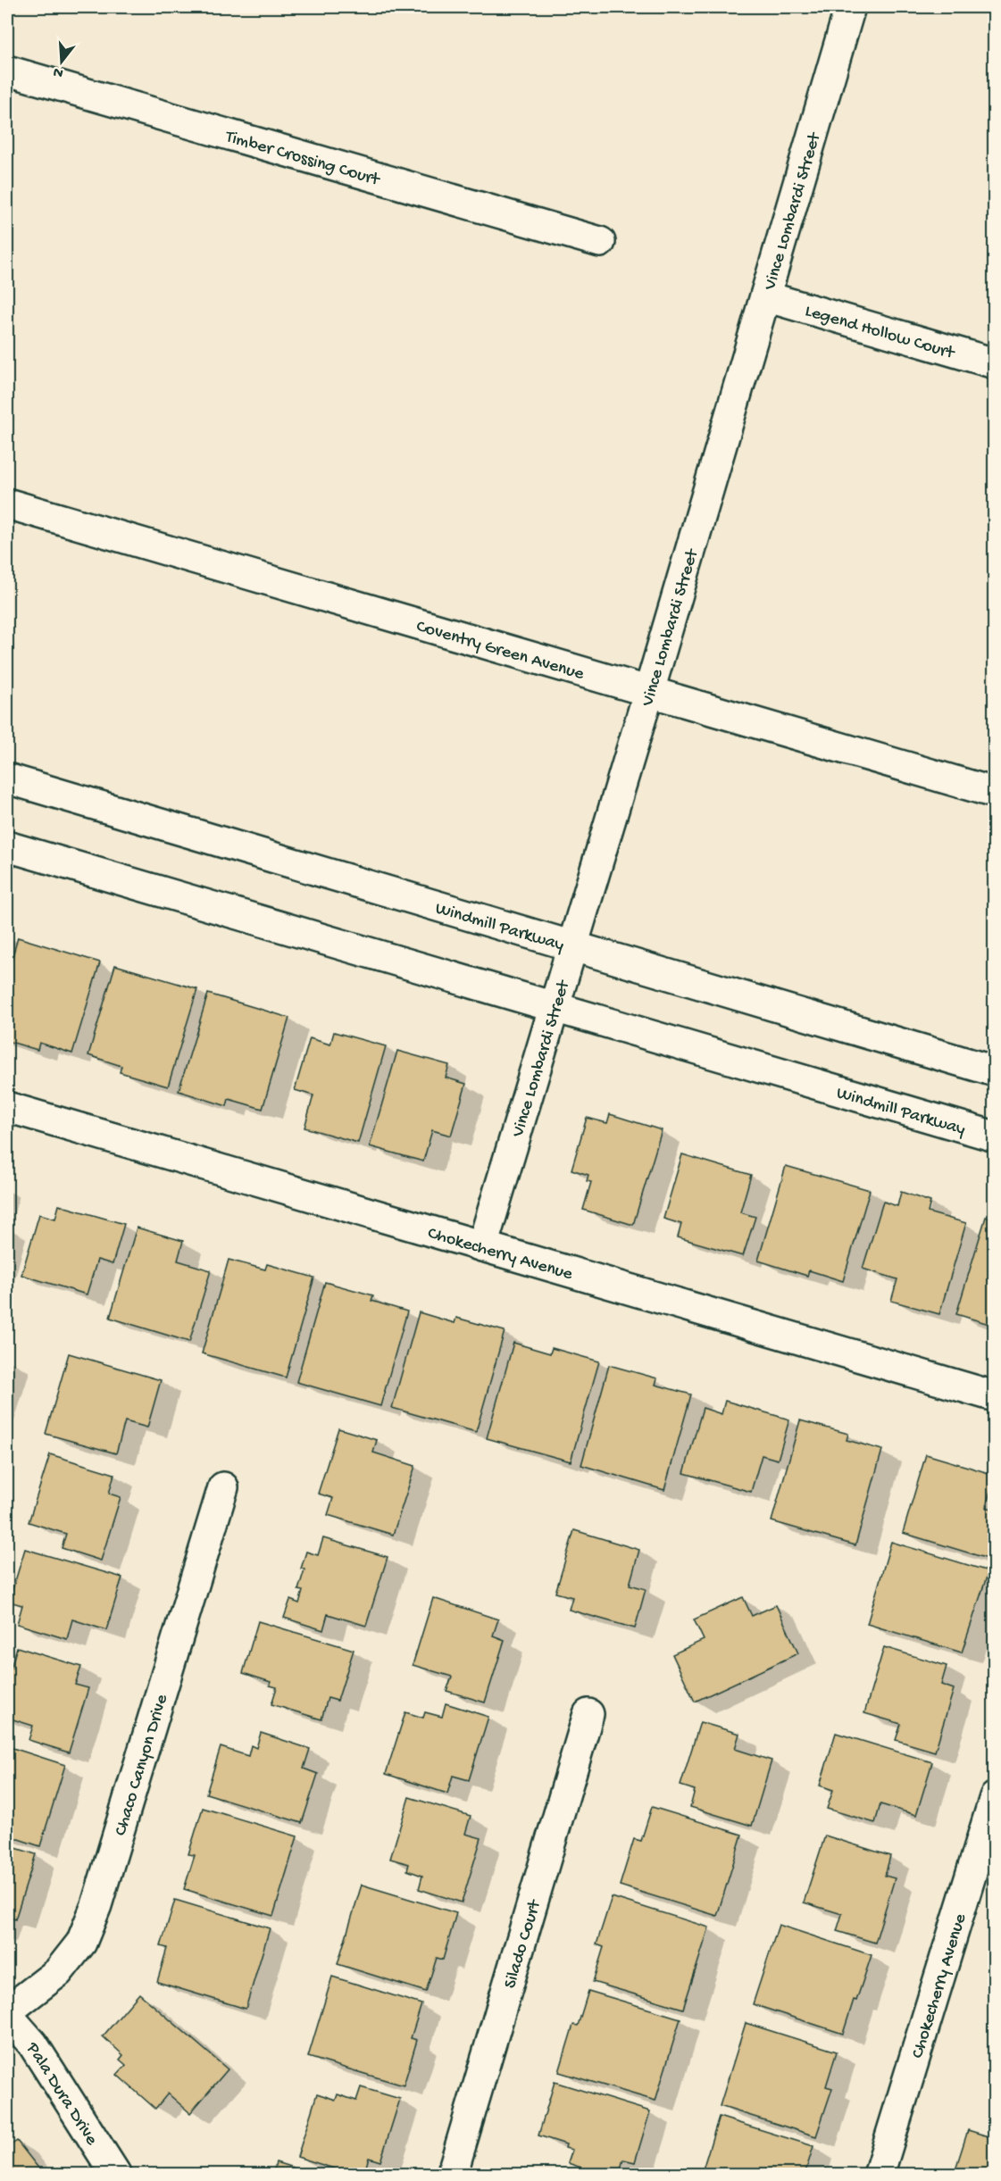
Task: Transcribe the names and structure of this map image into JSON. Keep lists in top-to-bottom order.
{
  "streets": {
    "street": [
      "Timber Crossing Court",
      "Vince Lombardi Street",
      "Legend Hollow Court",
      "Coventry Green Avenue",
      "Windmill Parkway",
      "Chokecherry Avenue",
      "Chaco Canyon Drive",
      "Silado Court",
      "Pala Dura Drive"
    ]
  },
  "crossings": [
    ["Vince Lombardi Street", "Legend Hollow Court"],
    ["Vince Lombardi Street", "Coventry Green Avenue"],
    ["Vince Lombardi Street", "Windmill Parkway"],
    ["Vince Lombardi Street", "Chokecherry Avenue"],
    ["Chaco Canyon Drive", "Pala Dura Drive"]
  ],
  "north": "bottom"
}
